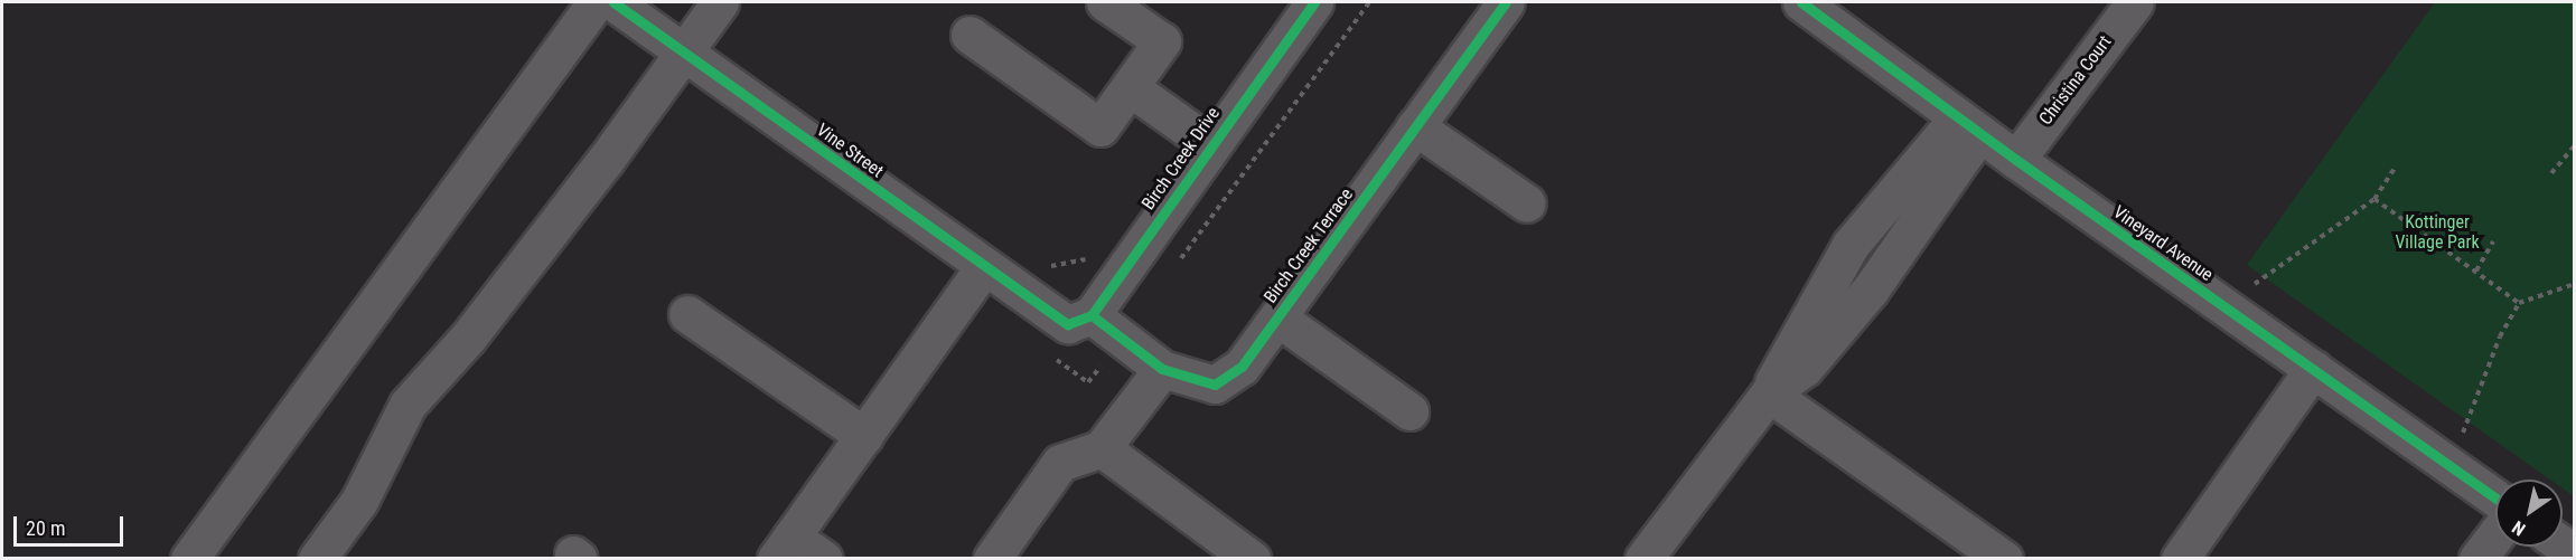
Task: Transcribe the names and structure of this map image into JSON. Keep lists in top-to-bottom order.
{
  "streets": {
    "street": [
      "Christina Court",
      "Vine Street",
      "Birch Creek Drive",
      "Vineyard Avenue",
      "Birch Creek Terrace"
    ]
  },
  "crossings": [
    ["Christina Court", "Vineyard Avenue"],
    ["Vine Street", "Birch Creek Drive"],
    ["Vine Street", "Birch Creek Terrace"],
    ["Birch Creek Drive", "Birch Creek Terrace"]
  ],
  "parks": ["Kottinger Village Park"],
  "scale_bar": "20 m",
  "north": "bottom left"
}
